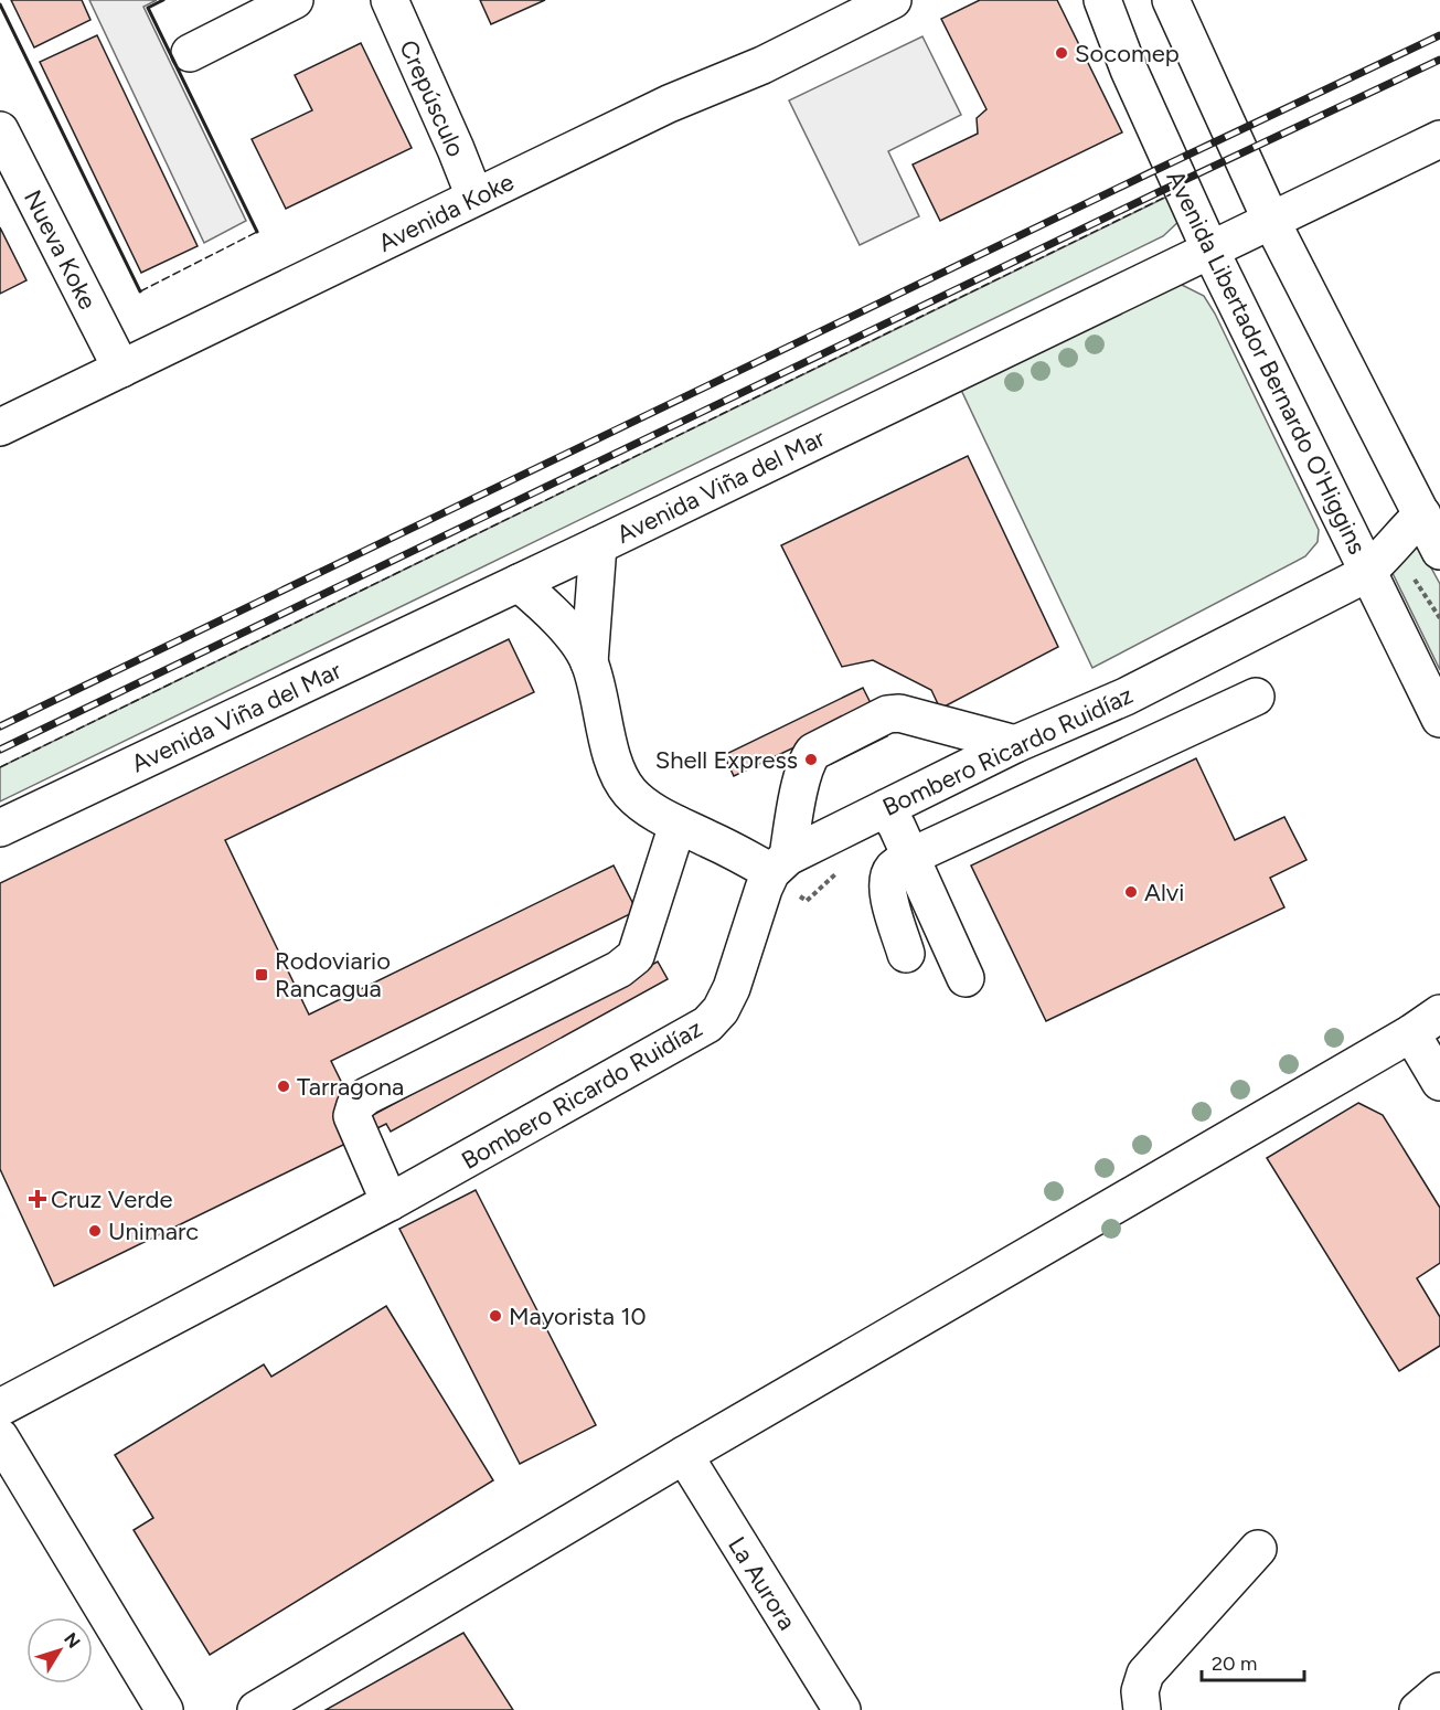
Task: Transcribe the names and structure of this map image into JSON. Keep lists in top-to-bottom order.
{
  "streets": {
    "street": [
      "Crepúsculo",
      "Avenida Koke",
      "Nueva Koke",
      "Avenida Libertador Bernardo O'Higgins",
      "Avenida Viña del Mar",
      "Bombero Ricardo Ruidíaz",
      "La Aurora"
    ]
  },
  "crossings": [
    ["Crepúsculo", "Avenida Koke"],
    ["Avenida Koke", "Nueva Koke"],
    ["Avenida Libertador Bernardo O'Higgins", "Avenida Viña del Mar"],
    ["Avenida Libertador Bernardo O'Higgins", "Bombero Ricardo Ruidíaz"]
  ],
  "places": {
    "other": [
      "Socomep",
      "Shell Express",
      "Alvi",
      "Tarragona",
      "Unimarc",
      "Mayorista 10"
    ],
    "transit": ["Rodoviario Rancagua"],
    "health": ["Cruz Verde"]
  },
  "scale_bar": "20 m",
  "north": "top right"
}
